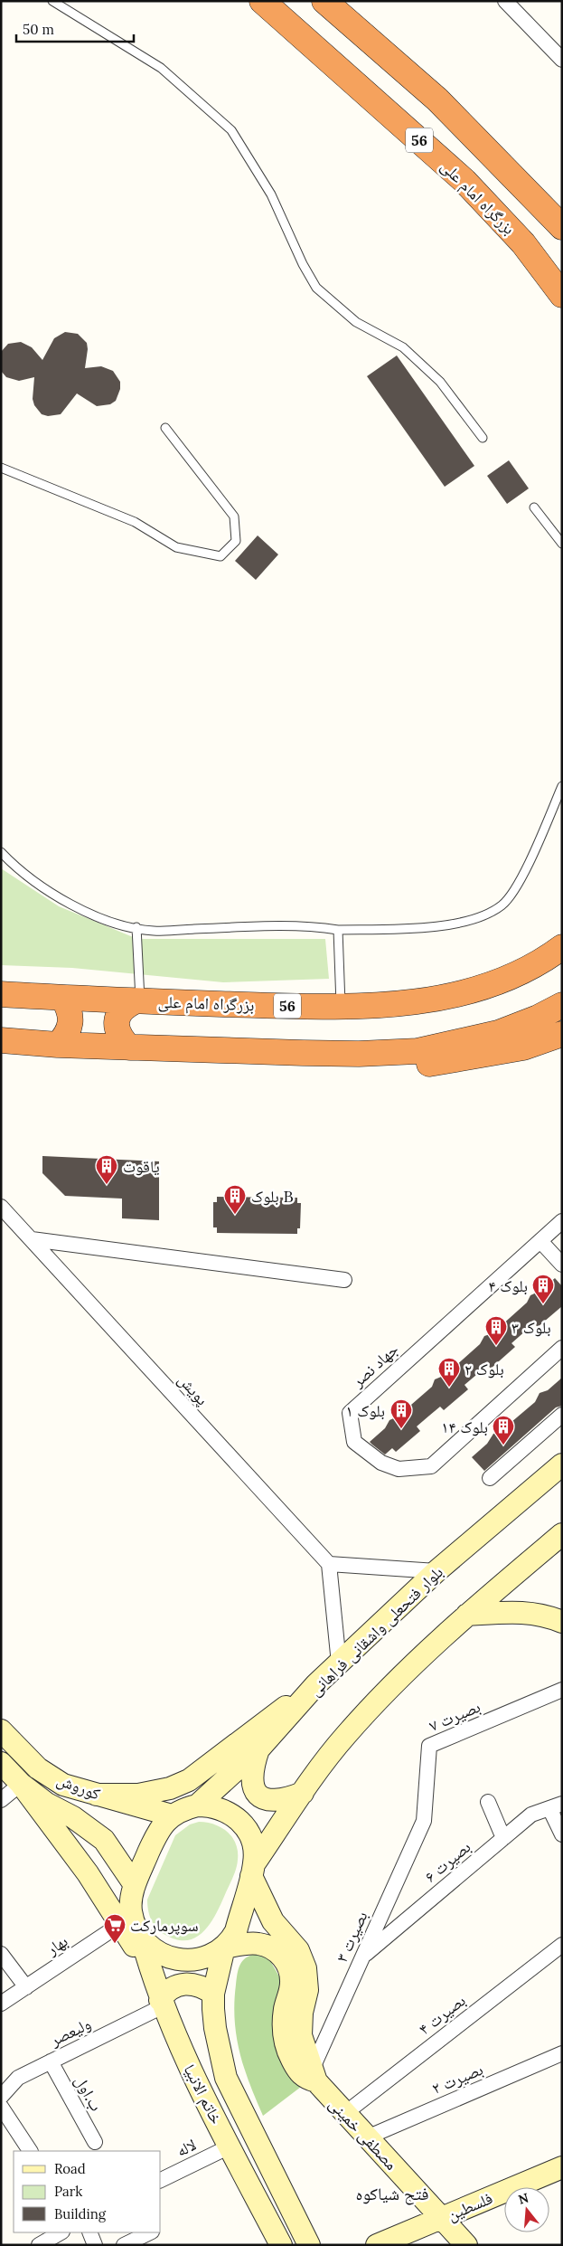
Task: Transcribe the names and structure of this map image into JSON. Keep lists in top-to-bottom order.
{
  "streets": {
    "highway": ["56", "بزرگراه امام علی"],
    "main road": [
      "بلوار فتحعلی واشقانی فراهانی",
      "کوروش",
      "خاتم الانبیا",
      "مصطفی خمینی",
      "فلسطین"
    ],
    "street": [
      "جهاد نصر",
      "پویش",
      "بصیرت ۷",
      "بصیرت ۶",
      "بصیرت ۳",
      "بهار",
      "بصیرت ۴",
      "ولیعصر",
      "بصیرت ۲",
      "ب.اول",
      "لاله"
    ]
  },
  "crossings": [
    ["بلوار فتحعلی واشقانی فراهانی", "کوروش"],
    ["بلوار فتحعلی واشقانی فراهانی", "بهار"],
    ["بلوار فتحعلی واشقانی فراهانی", "خاتم الانبیا"],
    ["بلوار فتحعلی واشقانی فراهانی", "مصطفی خمینی"],
    ["بصیرت ۷", "بصیرت ۳"],
    ["کوروش", "بهار"],
    ["کوروش", "خاتم الانبیا"],
    ["کوروش", "مصطفی خمینی"],
    ["بصیرت ۶", "بصیرت ۳"],
    ["بصیرت ۳", "مصطفی خمینی"],
    ["بهار", "خاتم الانبیا"],
    ["بهار", "مصطفی خمینی"],
    ["بصیرت ۴", "مصطفی خمینی"],
    ["ولیعصر", "ب.اول"],
    ["ولیعصر", "خاتم الانبیا"],
    ["بصیرت ۲", "مصطفی خمینی"],
    ["خاتم الانبیا", "مصطفی خمینی"],
    ["خاتم الانبیا", "لاله"],
    ["مصطفی خمینی", "فلسطین"]
  ],
  "districts": ["فتح شیاکوه"],
  "places": {
    "building": [
      "یاقوت",
      "بلوک B",
      "بلوک ۴",
      "بلوک ۳",
      "بلوک ۲",
      "بلوک ۱",
      "بلوک ۱۴"
    ],
    "supermarket": ["سوپرمارکت"]
  },
  "legend": ["Road", "Park", "Building"],
  "scale_bar": "50 m",
  "north": "top"
}
